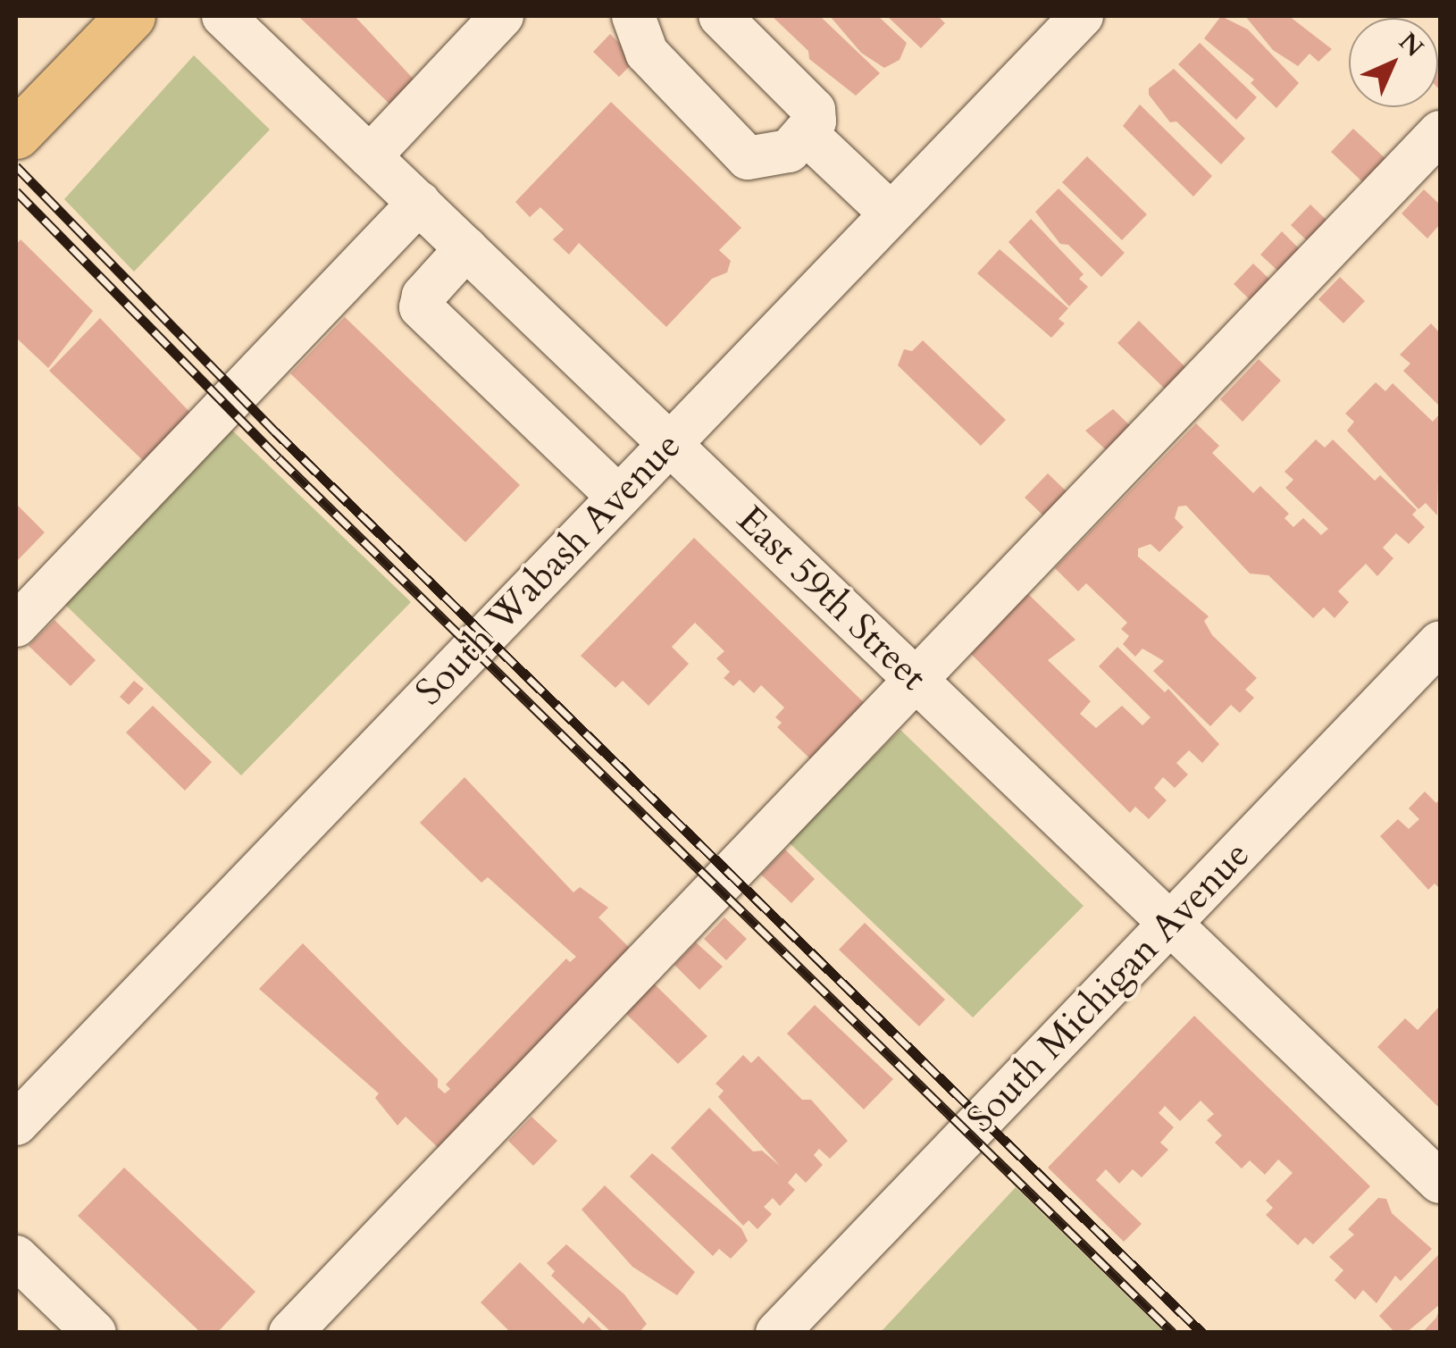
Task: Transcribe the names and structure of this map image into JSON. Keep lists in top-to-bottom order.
{
  "streets": {
    "street": ["South Wabash Avenue", "East 59th Street", "South Michigan Avenue"]
  },
  "crossings": [
    ["South Wabash Avenue", "East 59th Street"],
    ["East 59th Street", "South Michigan Avenue"]
  ],
  "north": "top right"
}
